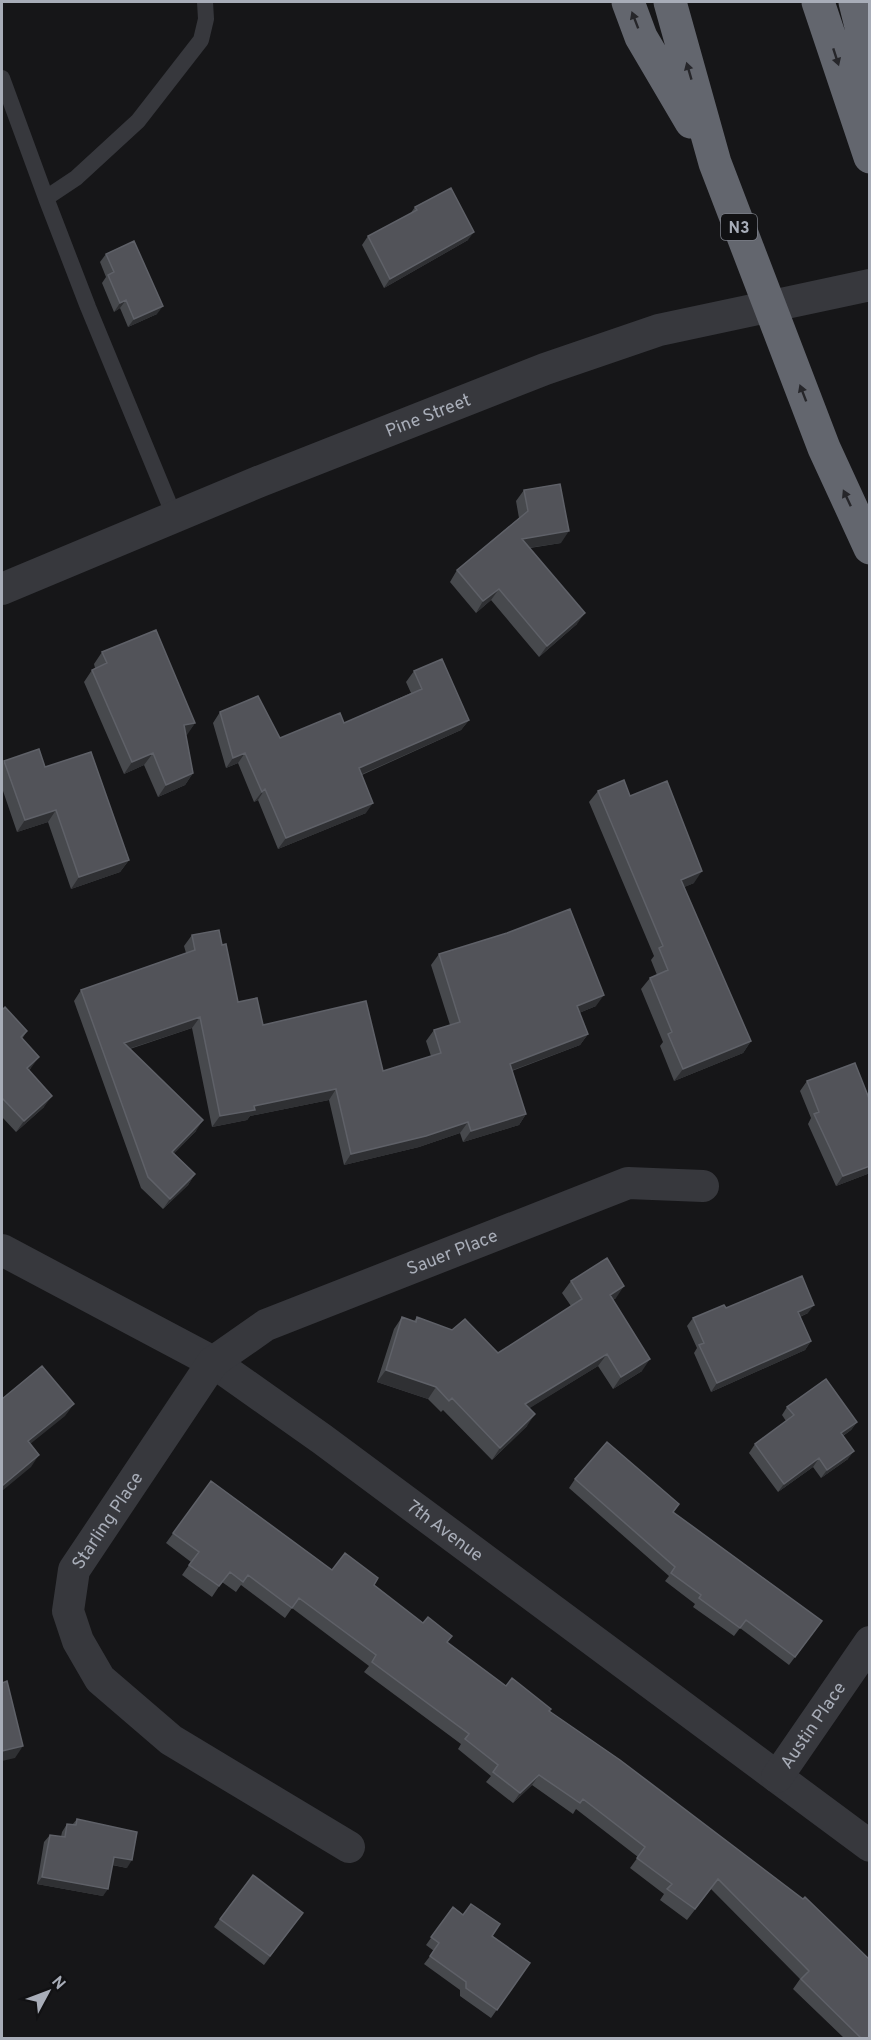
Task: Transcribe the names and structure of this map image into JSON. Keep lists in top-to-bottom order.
{
  "streets": {
    "highway": ["N3"],
    "street": [
      "Pine Street",
      "Sauer Place",
      "Starling Place",
      "7th Avenue",
      "Austin Place"
    ]
  },
  "crossings": [
    ["Sauer Place", "Starling Place"],
    ["Sauer Place", "7th Avenue"],
    ["Starling Place", "7th Avenue"],
    ["7th Avenue", "Austin Place"]
  ],
  "north": "top right"
}
